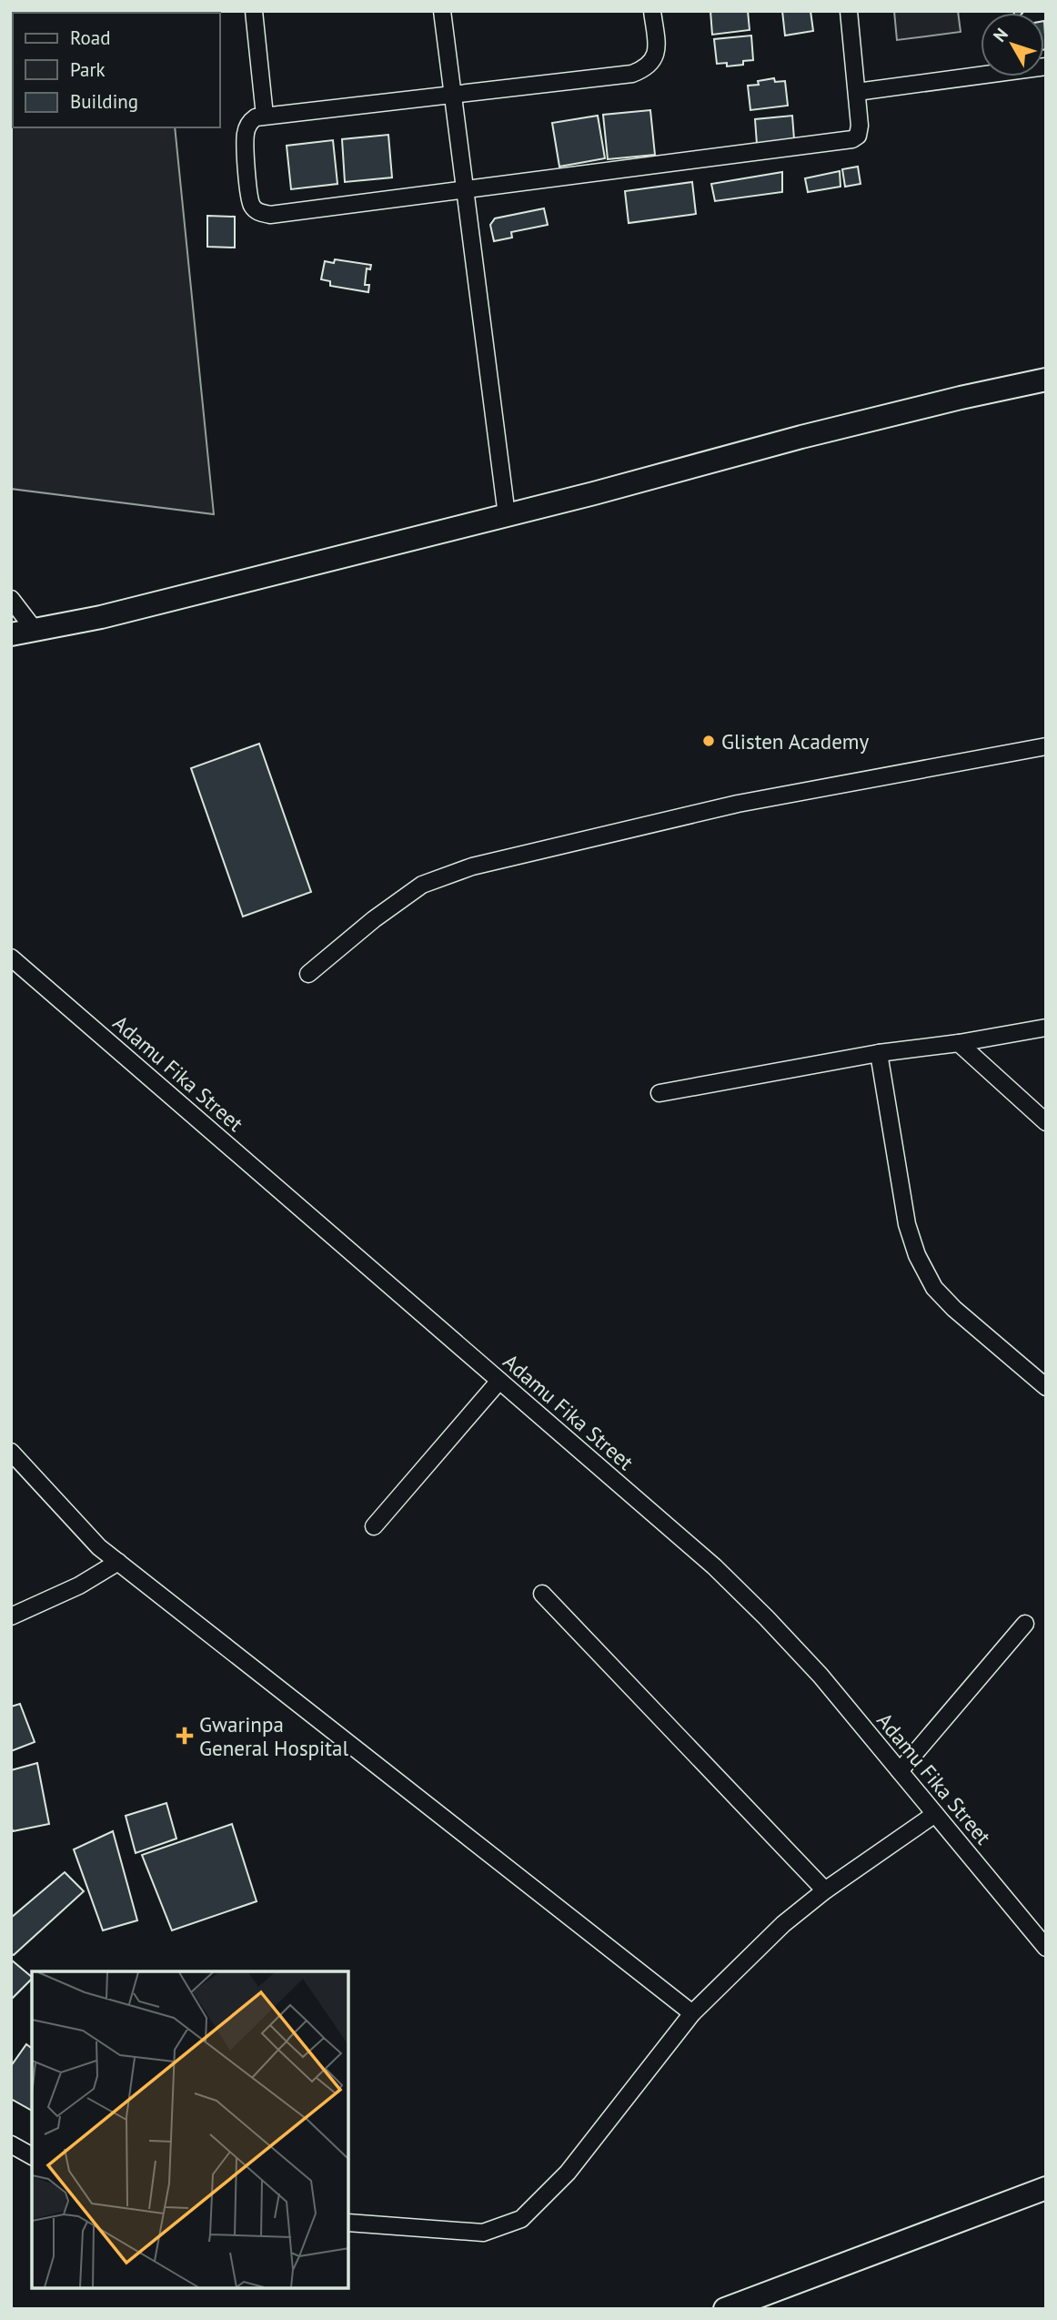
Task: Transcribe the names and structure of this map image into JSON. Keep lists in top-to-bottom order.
{
  "streets": {
    "street": ["Adamu Fika Street"]
  },
  "places": {
    "other": ["Glisten Academy"],
    "health": ["Gwarinpa General Hospital"]
  },
  "legend": ["Road", "Park", "Building"],
  "north": "top left"
}
